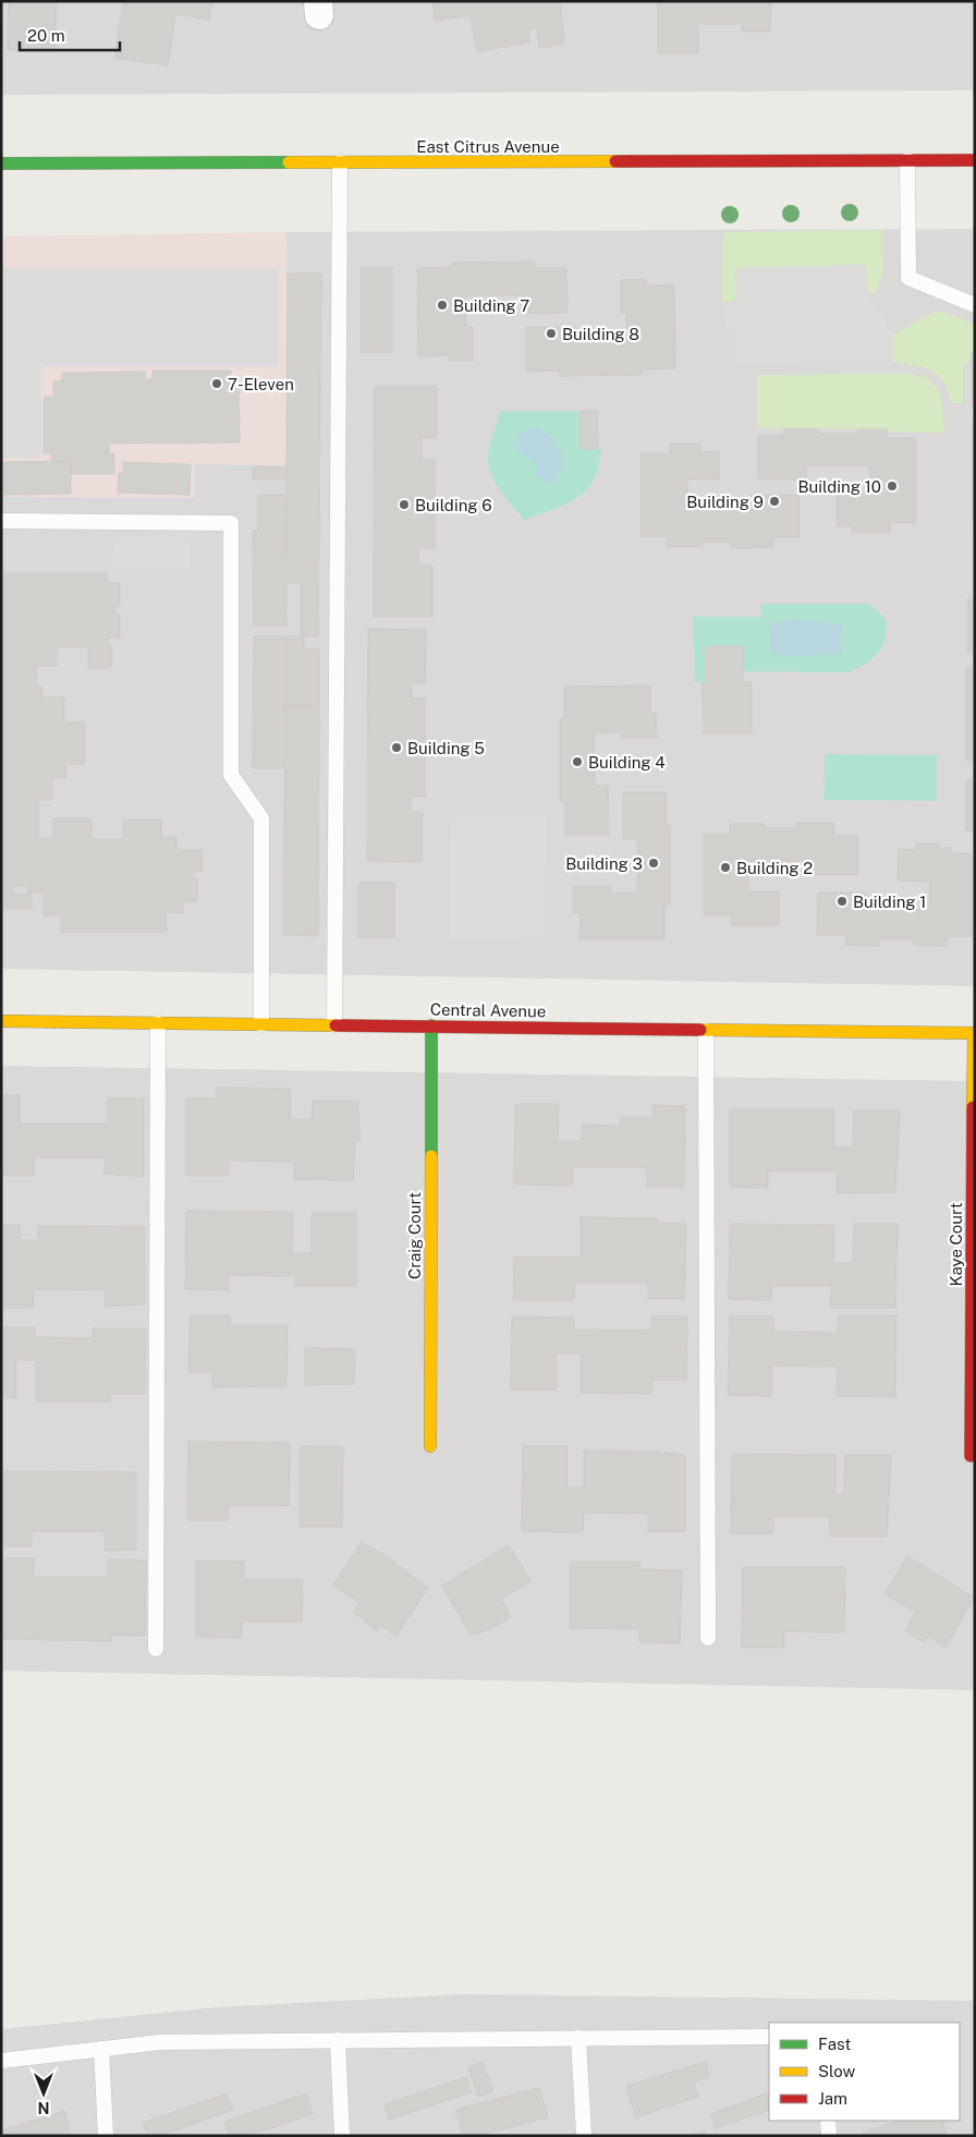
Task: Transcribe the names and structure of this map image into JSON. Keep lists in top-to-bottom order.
{
  "streets": {
    "street": [
      "East Citrus Avenue",
      "Central Avenue",
      "Craig Court",
      "Kaye Court"
    ]
  },
  "crossings": [
    ["Central Avenue", "Craig Court"],
    ["Central Avenue", "Kaye Court"]
  ],
  "places": [
    "Building 7",
    "Building 8",
    "7-Eleven",
    "Building 10",
    "Building 9",
    "Building 6",
    "Building 5",
    "Building 4",
    "Building 3",
    "Building 2",
    "Building 1"
  ],
  "legend": ["Fast", "Slow", "Jam"],
  "scale_bar": "20 m",
  "north": "bottom"
}
